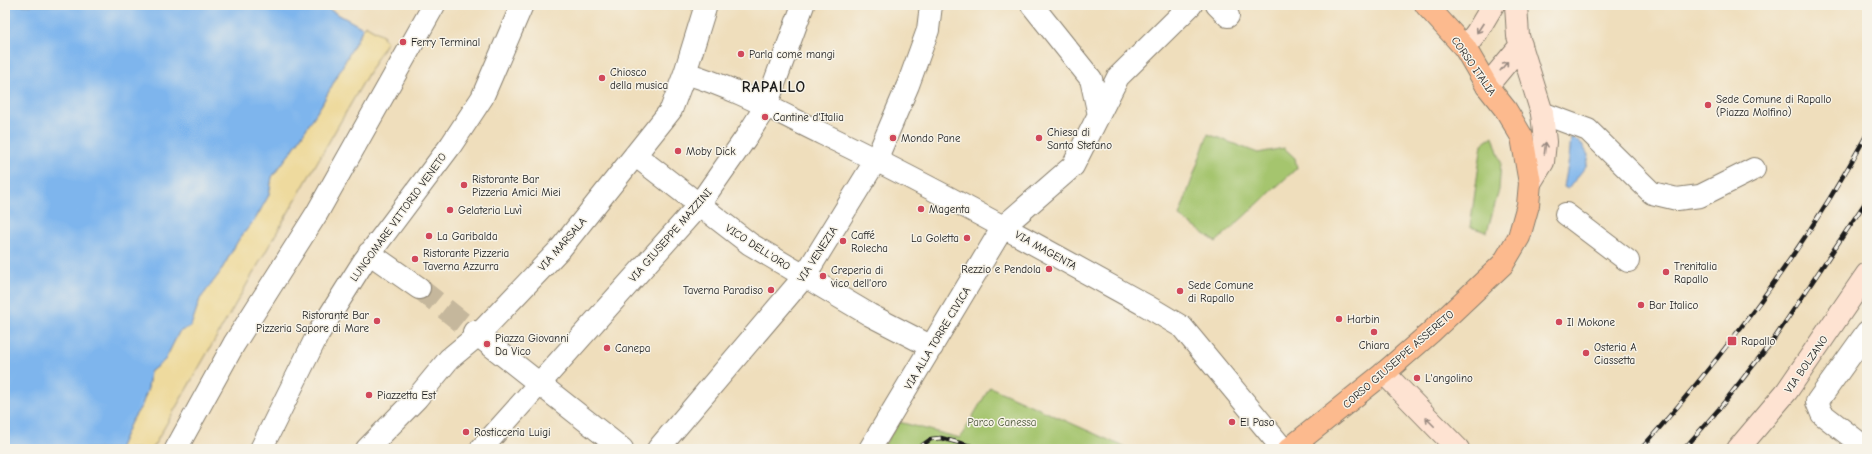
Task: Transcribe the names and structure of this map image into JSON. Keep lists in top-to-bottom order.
{
  "streets": {
    "main road": ["CORSO ITALIA", "CORSO GIUSEPPE ASSERETO"],
    "street": [
      "LUNGOMARE VITTORIO VENETO",
      "VIA GIUSEPPE MAZZINI",
      "VIA MARSALA",
      "VICO DELL'ORO",
      "VIA MAGENTA",
      "VIA VENEZIA",
      "VIA ALLA TORRE CIVICA",
      "VIA BOLZANO"
    ]
  },
  "crossings": [
    ["CORSO ITALIA", "CORSO GIUSEPPE ASSERETO"],
    ["VIA GIUSEPPE MAZZINI", "VICO DELL'ORO"],
    ["VIA GIUSEPPE MAZZINI", "VIA MAGENTA"],
    ["VIA MARSALA", "VICO DELL'ORO"],
    ["VIA MARSALA", "VIA MAGENTA"],
    ["VICO DELL'ORO", "VIA VENEZIA"],
    ["VICO DELL'ORO", "VIA ALLA TORRE CIVICA"],
    ["VIA MAGENTA", "VIA VENEZIA"],
    ["VIA MAGENTA", "VIA ALLA TORRE CIVICA"]
  ],
  "districts": ["RAPALLO"],
  "parks": ["Parco Canessa"],
  "places": {
    "other": [
      "Ferry Terminal",
      "Parla come mangi",
      "Chiosco della musica",
      "Sede Comune di Rapallo (Piazza Molfino)",
      "Cantine d'Italia",
      "Mondo Pane",
      "Chiesa di Santo Stefano",
      "Moby Dick",
      "Ristorante Bar Pizzeria Amici Miei",
      "Magenta",
      "Gelateria Luvì",
      "La Garibalda",
      "La Goletta",
      "Caffé Rolecha",
      "Ristorante Pizzeria Taverna Azzurra",
      "Rezzio e Pendola",
      "Trenitalia Rapallo",
      "Creperia di vico dell'oro",
      "Taverna Paradiso",
      "Sede Comune di Rapallo",
      "Bar Italico",
      "Harbin",
      "Ristorante Bar Pizzeria Sapore di Mare",
      "Il Mokone",
      "Chiara",
      "Piazza Giovanni Da Vico",
      "Canepa",
      "Osteria A Ciassetta",
      "L'angolino",
      "Piazzetta Est",
      "El Paso",
      "Rosticceria Luigi"
    ],
    "transit": ["Rapallo"]
  }
}
